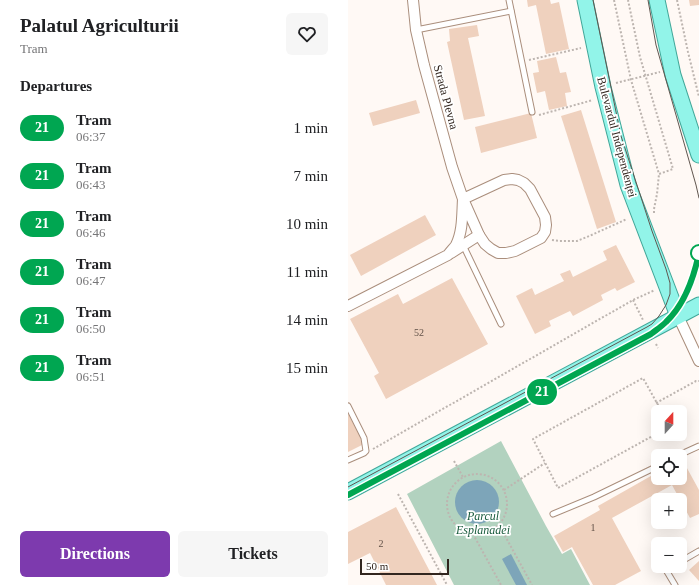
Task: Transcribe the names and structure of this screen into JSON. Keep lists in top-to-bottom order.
{
  "streets": {
    "main road": ["Bulevardul Independenței"],
    "street": ["Strada Plevna"]
  },
  "parks": ["Parcul Esplanadei"],
  "lines": ["tram line 21"],
  "house_numbers": ["52", "1", "2"],
  "scale_bar": "50 m",
  "north": "top",
  "page": {
    "heading": [
      ["Palatul Agriculturii", "Tram"],
      "Departures"
    ],
    "on_map": "21",
    "list": [
      {
        "mark": "21",
        "name": "Tram",
        "note": "06:37",
        "value": "1 min"
      },
      {
        "mark": "21",
        "name": "Tram",
        "note": "06:43",
        "value": "7 min"
      },
      {
        "mark": "21",
        "name": "Tram",
        "note": "06:46",
        "value": "10 min"
      },
      {
        "mark": "21",
        "name": "Tram",
        "note": "06:47",
        "value": "11 min"
      },
      {
        "mark": "21",
        "name": "Tram",
        "note": "06:50",
        "value": "14 min"
      },
      {
        "mark": "21",
        "name": "Tram",
        "note": "06:51",
        "value": "15 min"
      }
    ],
    "map_buttons": ["+", "−"],
    "buttons": ["Directions", "Tickets"],
    "scale": "50 m"
  }
}
